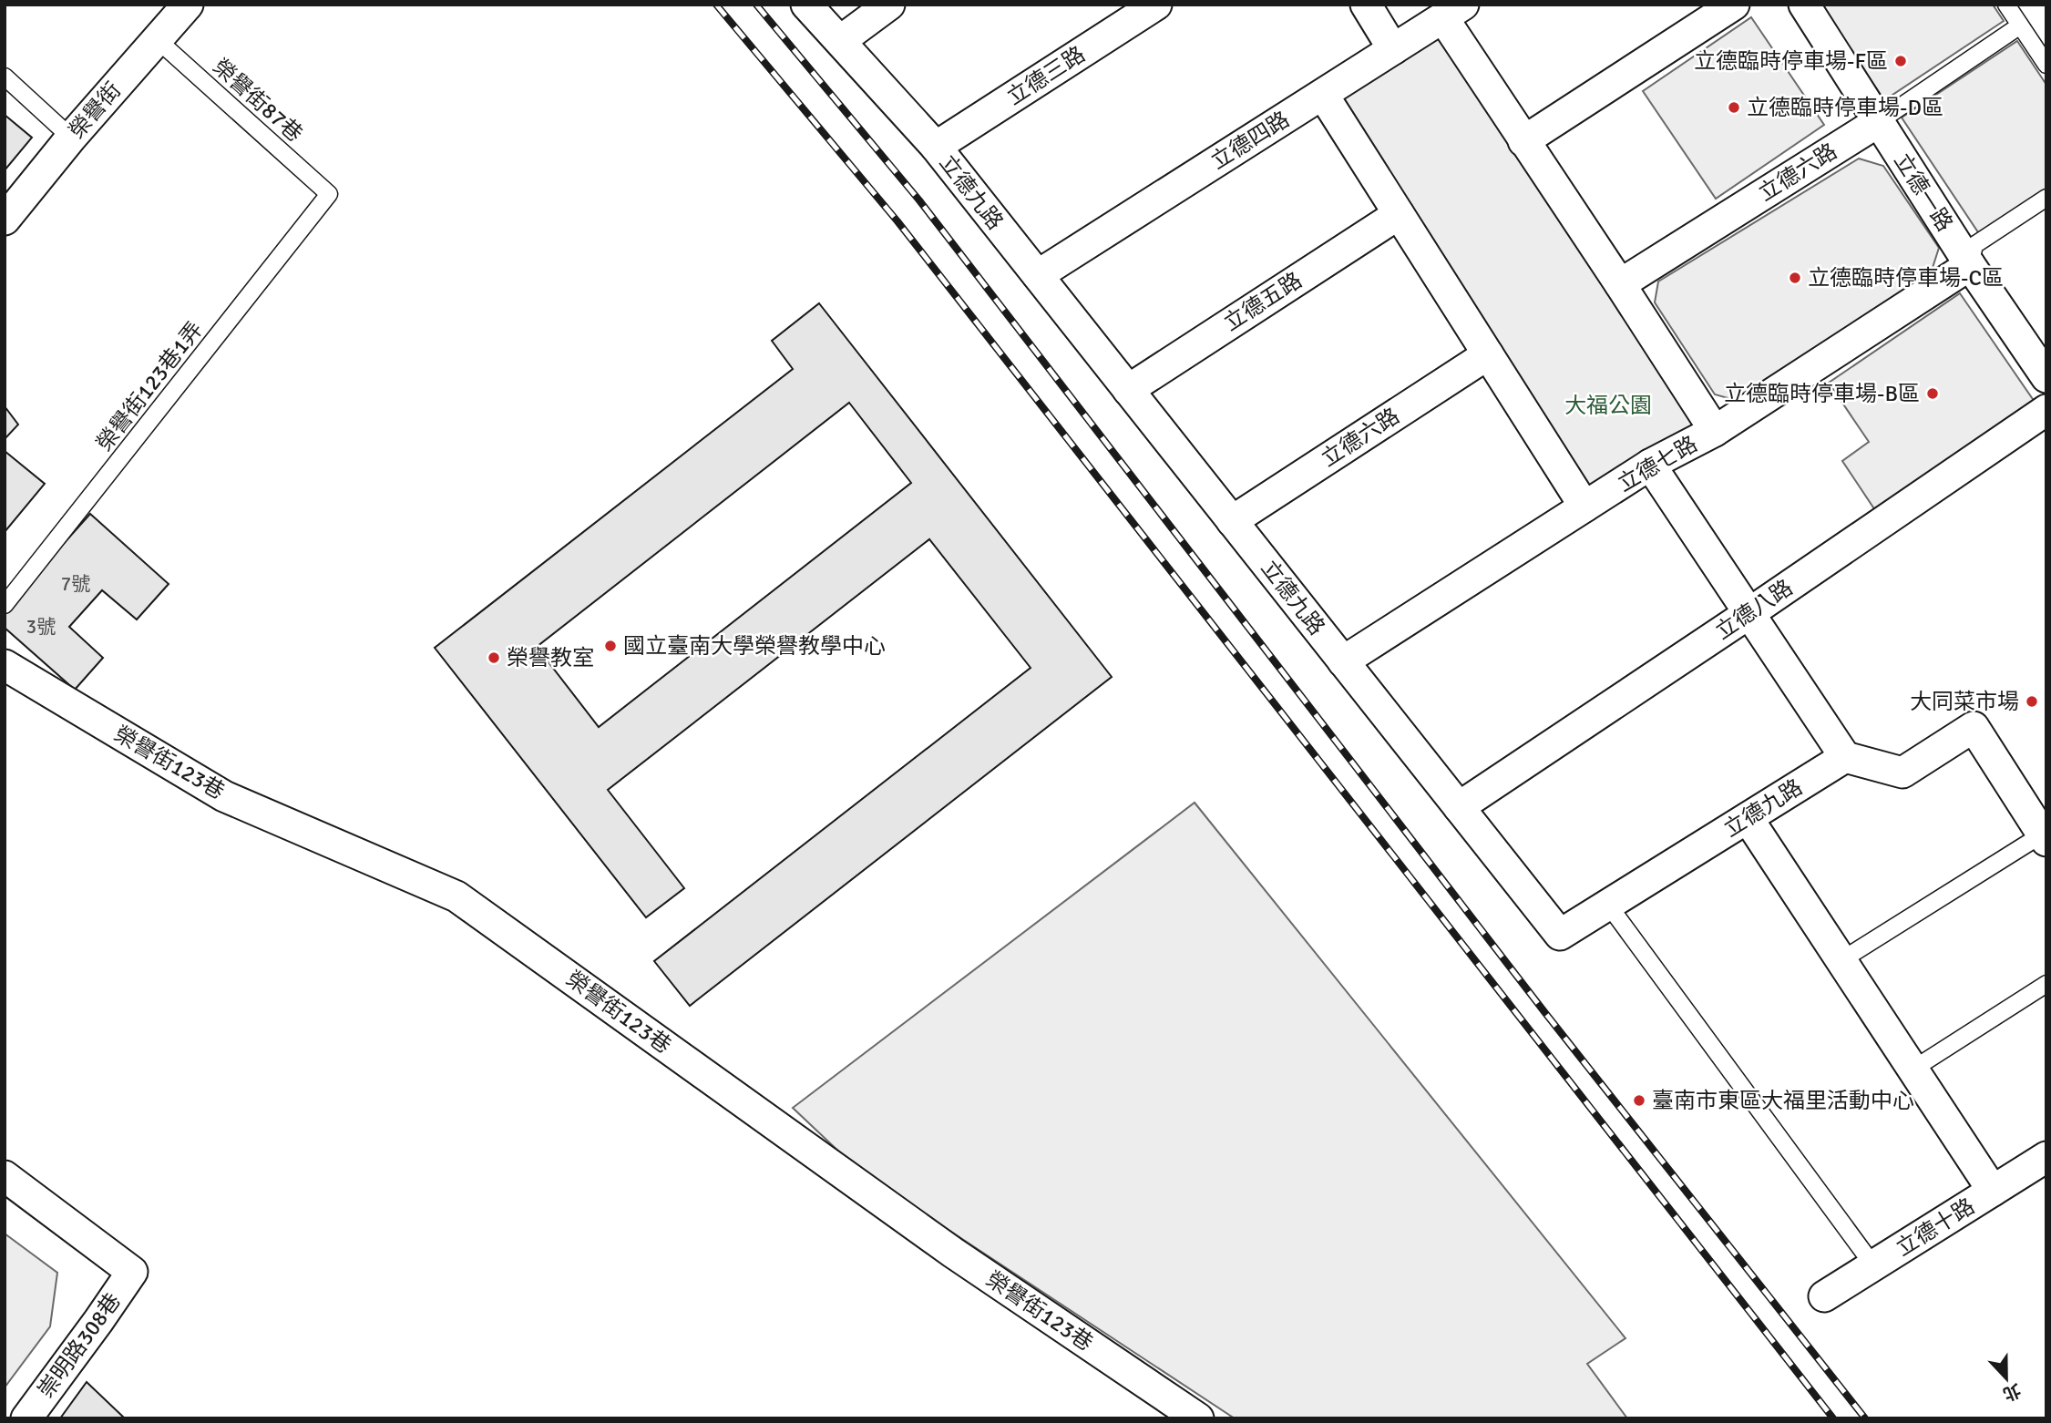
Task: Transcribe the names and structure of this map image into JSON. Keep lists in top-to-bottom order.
{
  "streets": {
    "street": [
      "立德三路",
      "榮譽街",
      "立德四路",
      "立德六路",
      "立德九路",
      "立德一路",
      "立德五路",
      "立德七路",
      "立德八路",
      "榮譽街123巷",
      "立德十路",
      "崇明路308巷"
    ],
    "lane": ["榮譽街87巷", "榮譽街123巷1弄"]
  },
  "crossings": [
    ["立德三路", "立德九路"],
    ["榮譽街87巷", "榮譽街"],
    ["榮譽街87巷", "榮譽街123巷1弄"],
    ["立德四路", "立德九路"],
    ["立德六路", "立德九路"],
    ["立德六路", "立德一路"],
    ["立德九路", "立德五路"],
    ["立德九路", "立德七路"],
    ["立德九路", "立德八路"],
    ["立德一路", "立德七路"]
  ],
  "parks": ["大福公園"],
  "places": [
    "立德臨時停車場-F區",
    "立德臨時停車場-D區",
    "立德臨時停車場-C區",
    "立德臨時停車場-B區",
    "國立臺南大學榮譽教學中心",
    "榮譽教室",
    "大同菜市場",
    "臺南市東區大福里活動中心"
  ],
  "house_numbers": ["7號", "3號"],
  "north": "bottom"
}
